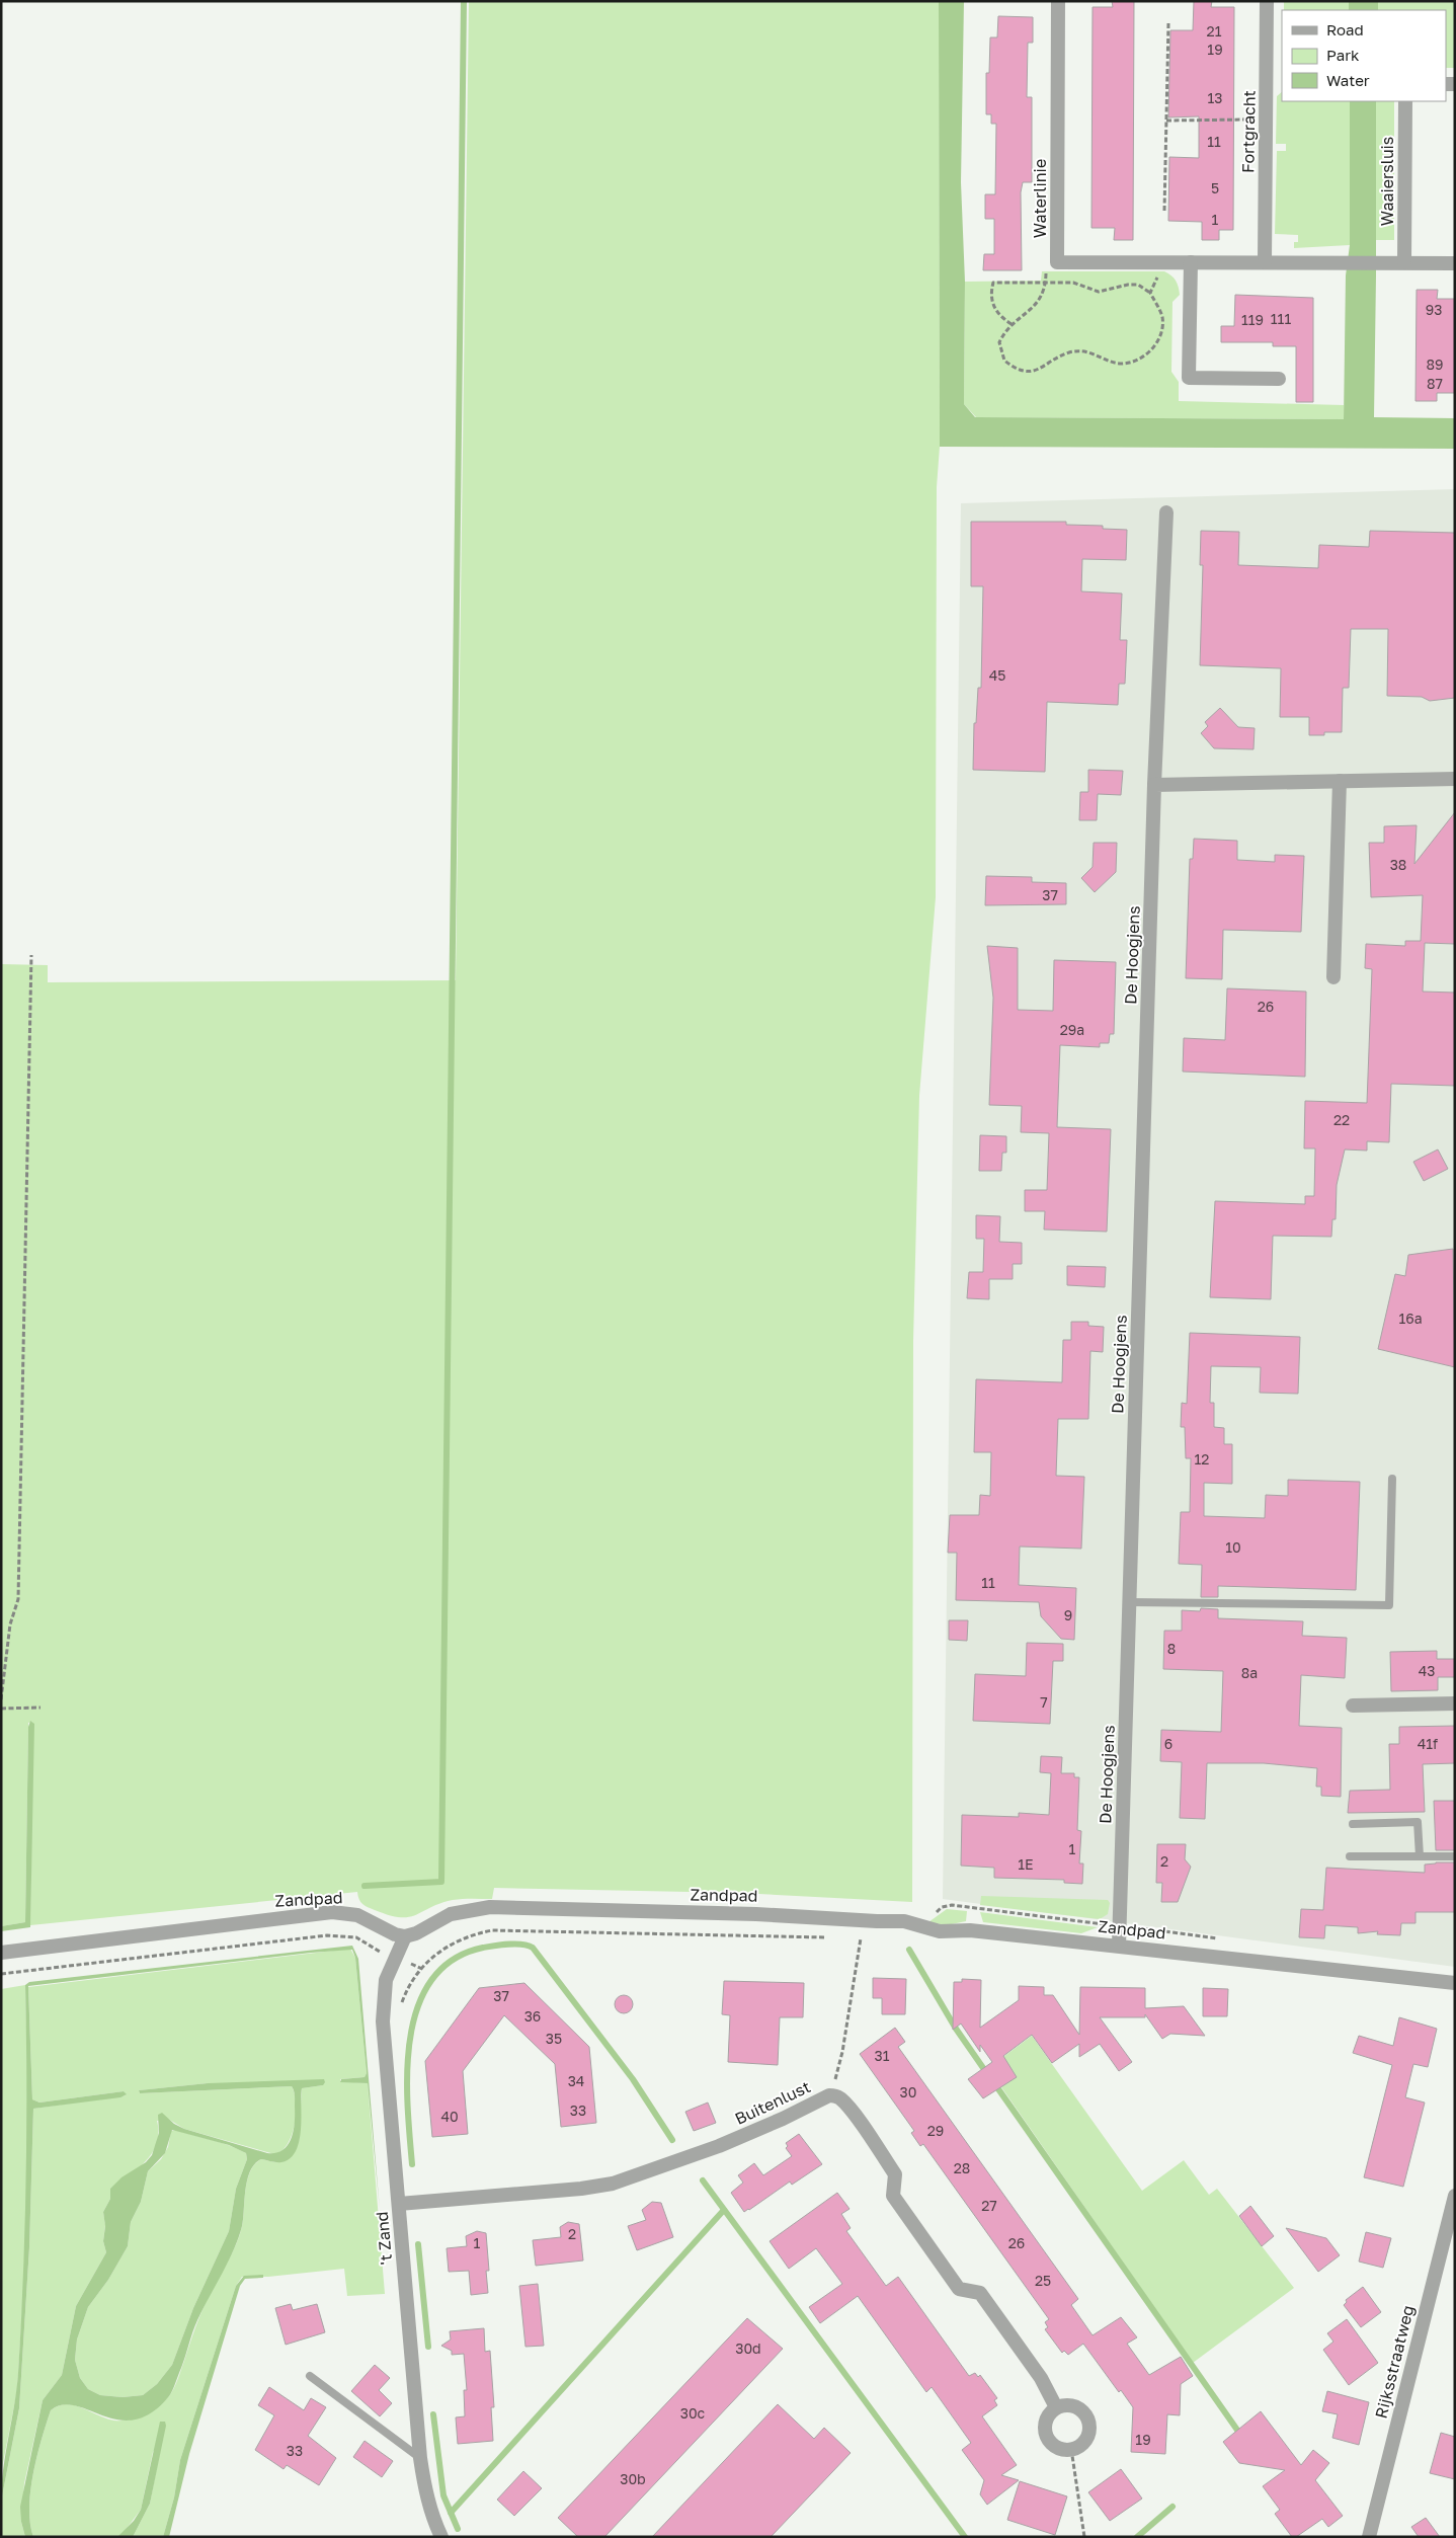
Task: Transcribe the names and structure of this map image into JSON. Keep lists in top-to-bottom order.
{
  "streets": {
    "street": [
      "Fortgracht",
      "Waaiersluis",
      "Waterlinie",
      "De Hoogjens",
      "Zandpad",
      "Buitenlust",
      "'t Zand",
      "Rijksstraatweg"
    ]
  },
  "crossings": [
    ["De Hoogjens", "Zandpad"],
    ["Zandpad", "'t Zand"],
    ["Buitenlust", "'t Zand"]
  ],
  "house_numbers": [
    "21",
    "19",
    "13",
    "11",
    "5",
    "1",
    "93",
    "111",
    "119",
    "89",
    "87",
    "45",
    "38",
    "37",
    "26",
    "29a",
    "22",
    "16a",
    "12",
    "10",
    "11",
    "9",
    "8",
    "43",
    "8a",
    "7",
    "6",
    "41f",
    "1",
    "2",
    "1E",
    "37",
    "36",
    "35",
    "31",
    "34",
    "30",
    "33",
    "40",
    "29",
    "28",
    "27",
    "2",
    "1",
    "26",
    "25",
    "30d",
    "30c",
    "19",
    "33",
    "30b"
  ],
  "legend": ["Road", "Park", "Water"]
}
